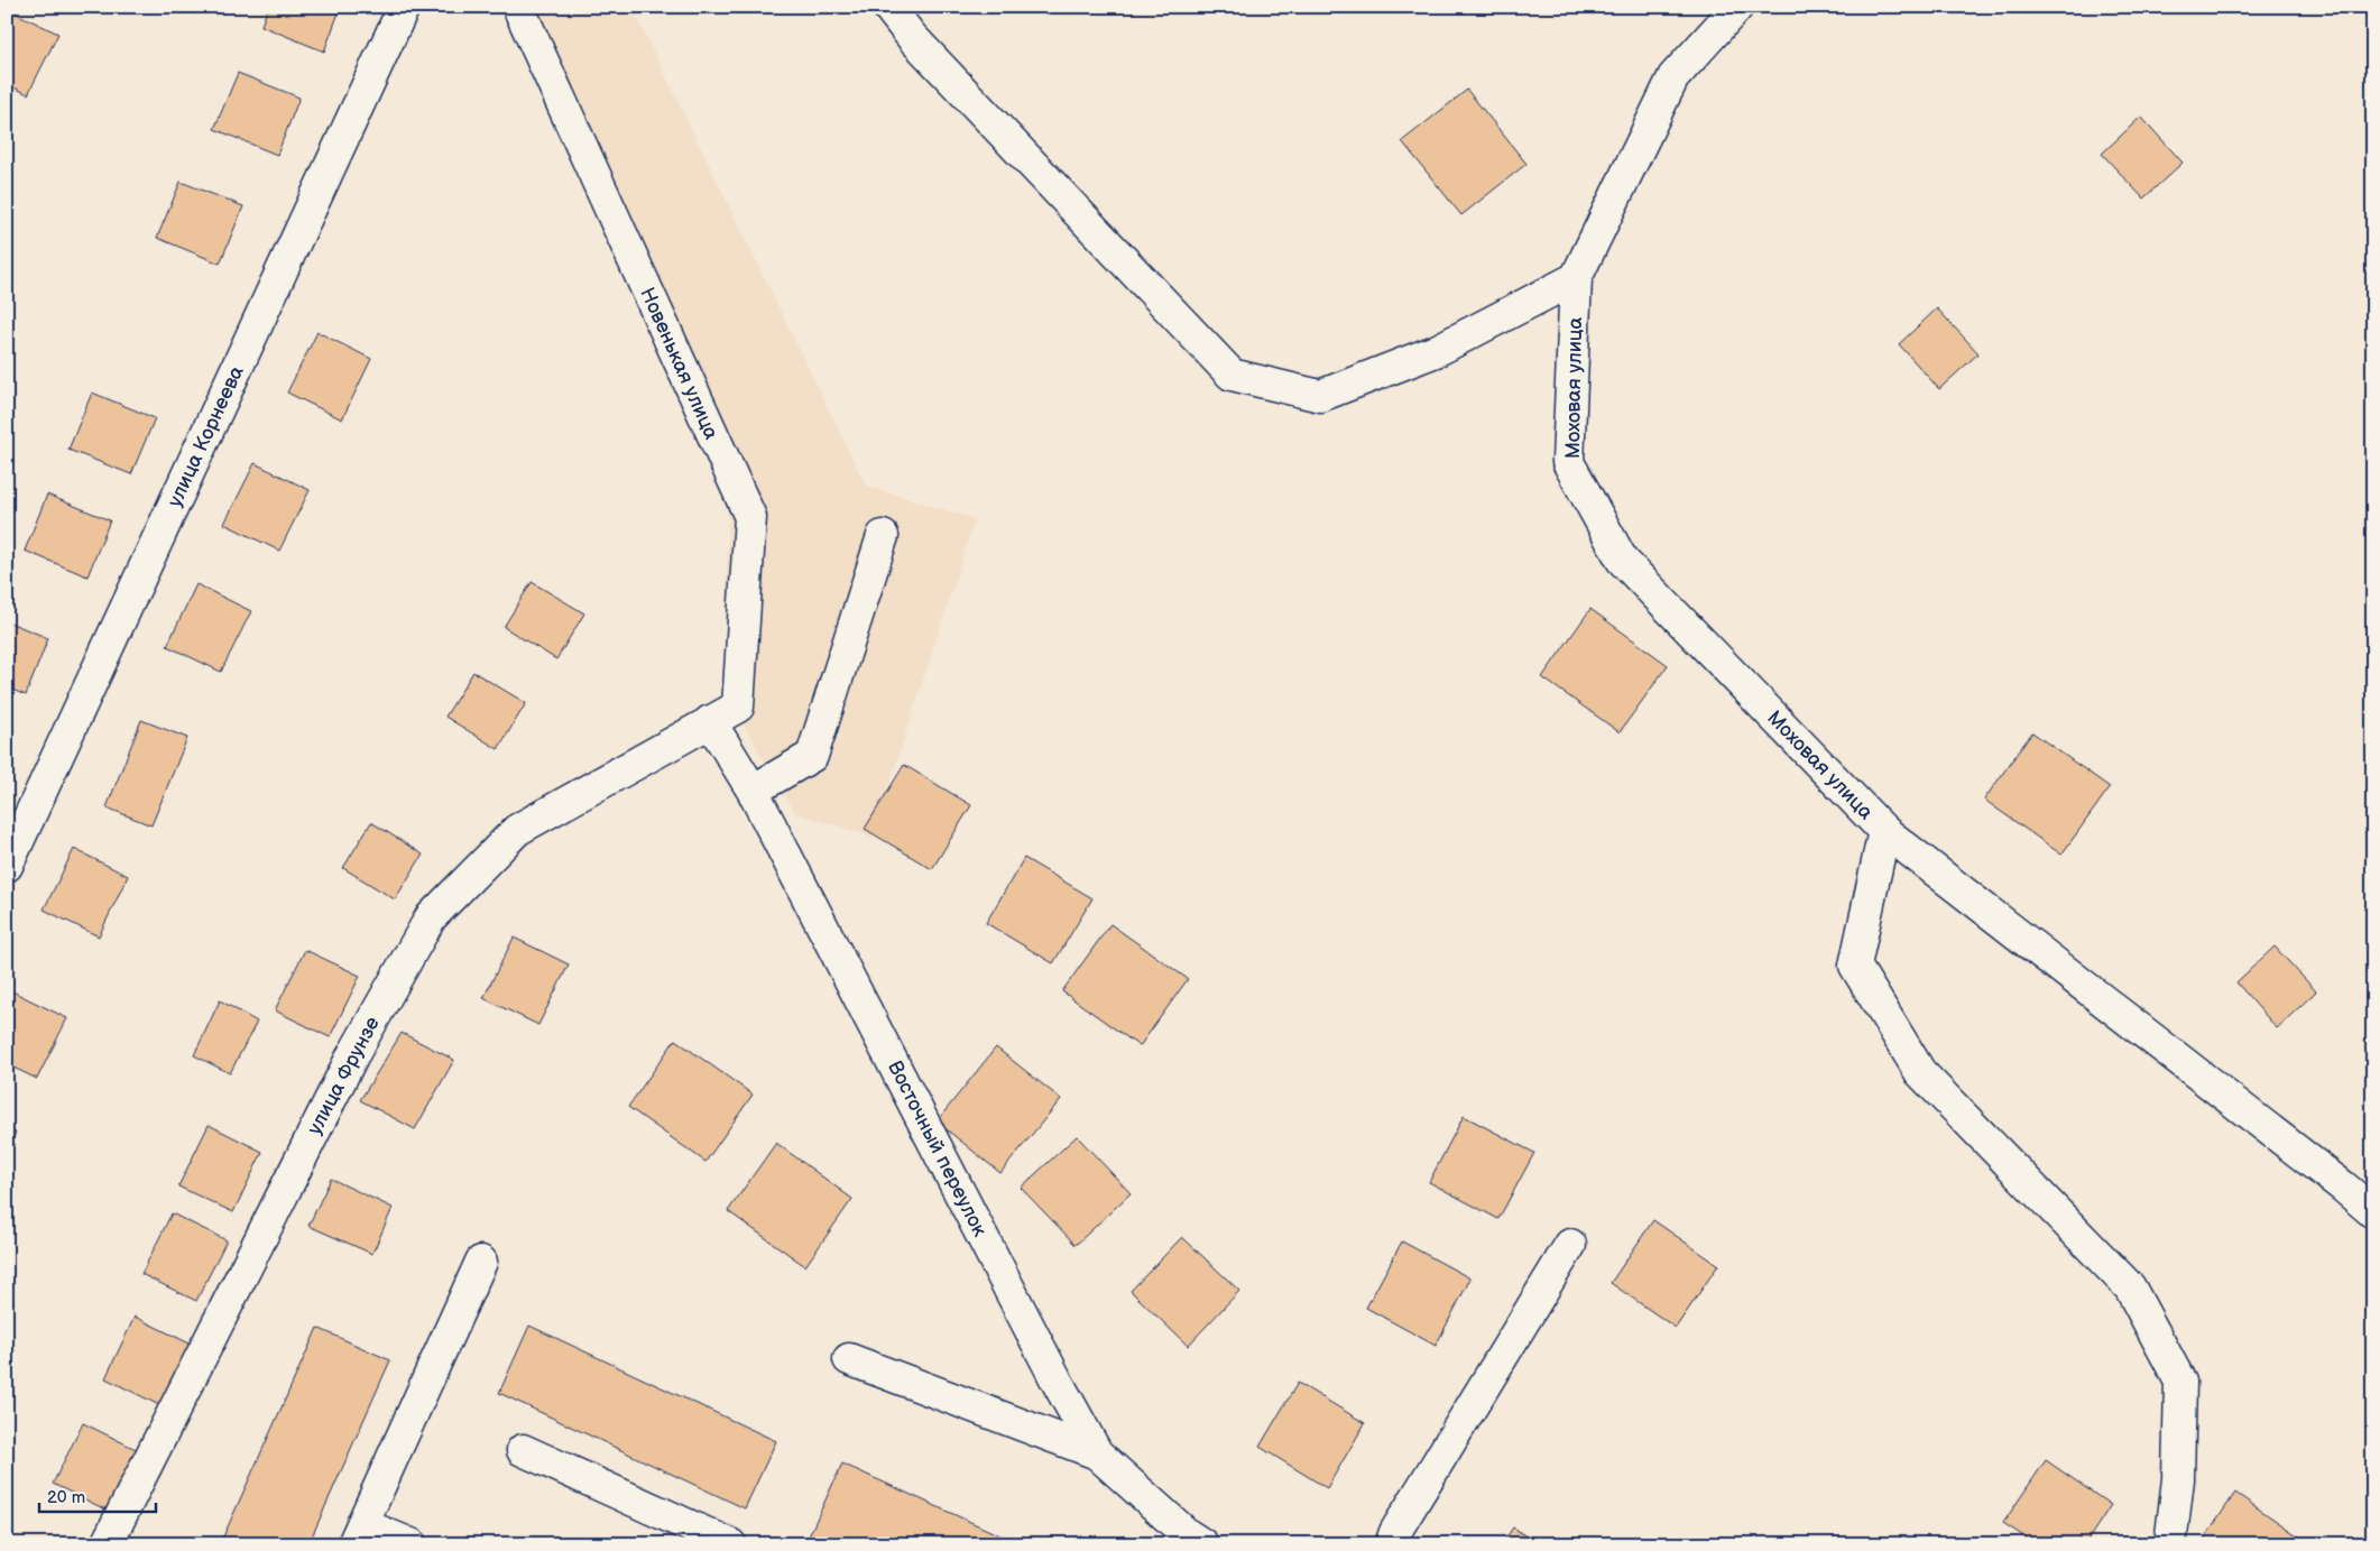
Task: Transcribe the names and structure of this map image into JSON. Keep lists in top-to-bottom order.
{
  "streets": {
    "street": [
      "Новенькая улица",
      "Моховая улица",
      "улица Корнеева",
      "улица Фрунзе",
      "Восточный переулок"
    ]
  },
  "crossings": [
    ["Новенькая улица", "улица Фрунзе"],
    ["Новенькая улица", "Восточный переулок"],
    ["улица Фрунзе", "Восточный переулок"]
  ],
  "scale_bar": "20 m"
}
